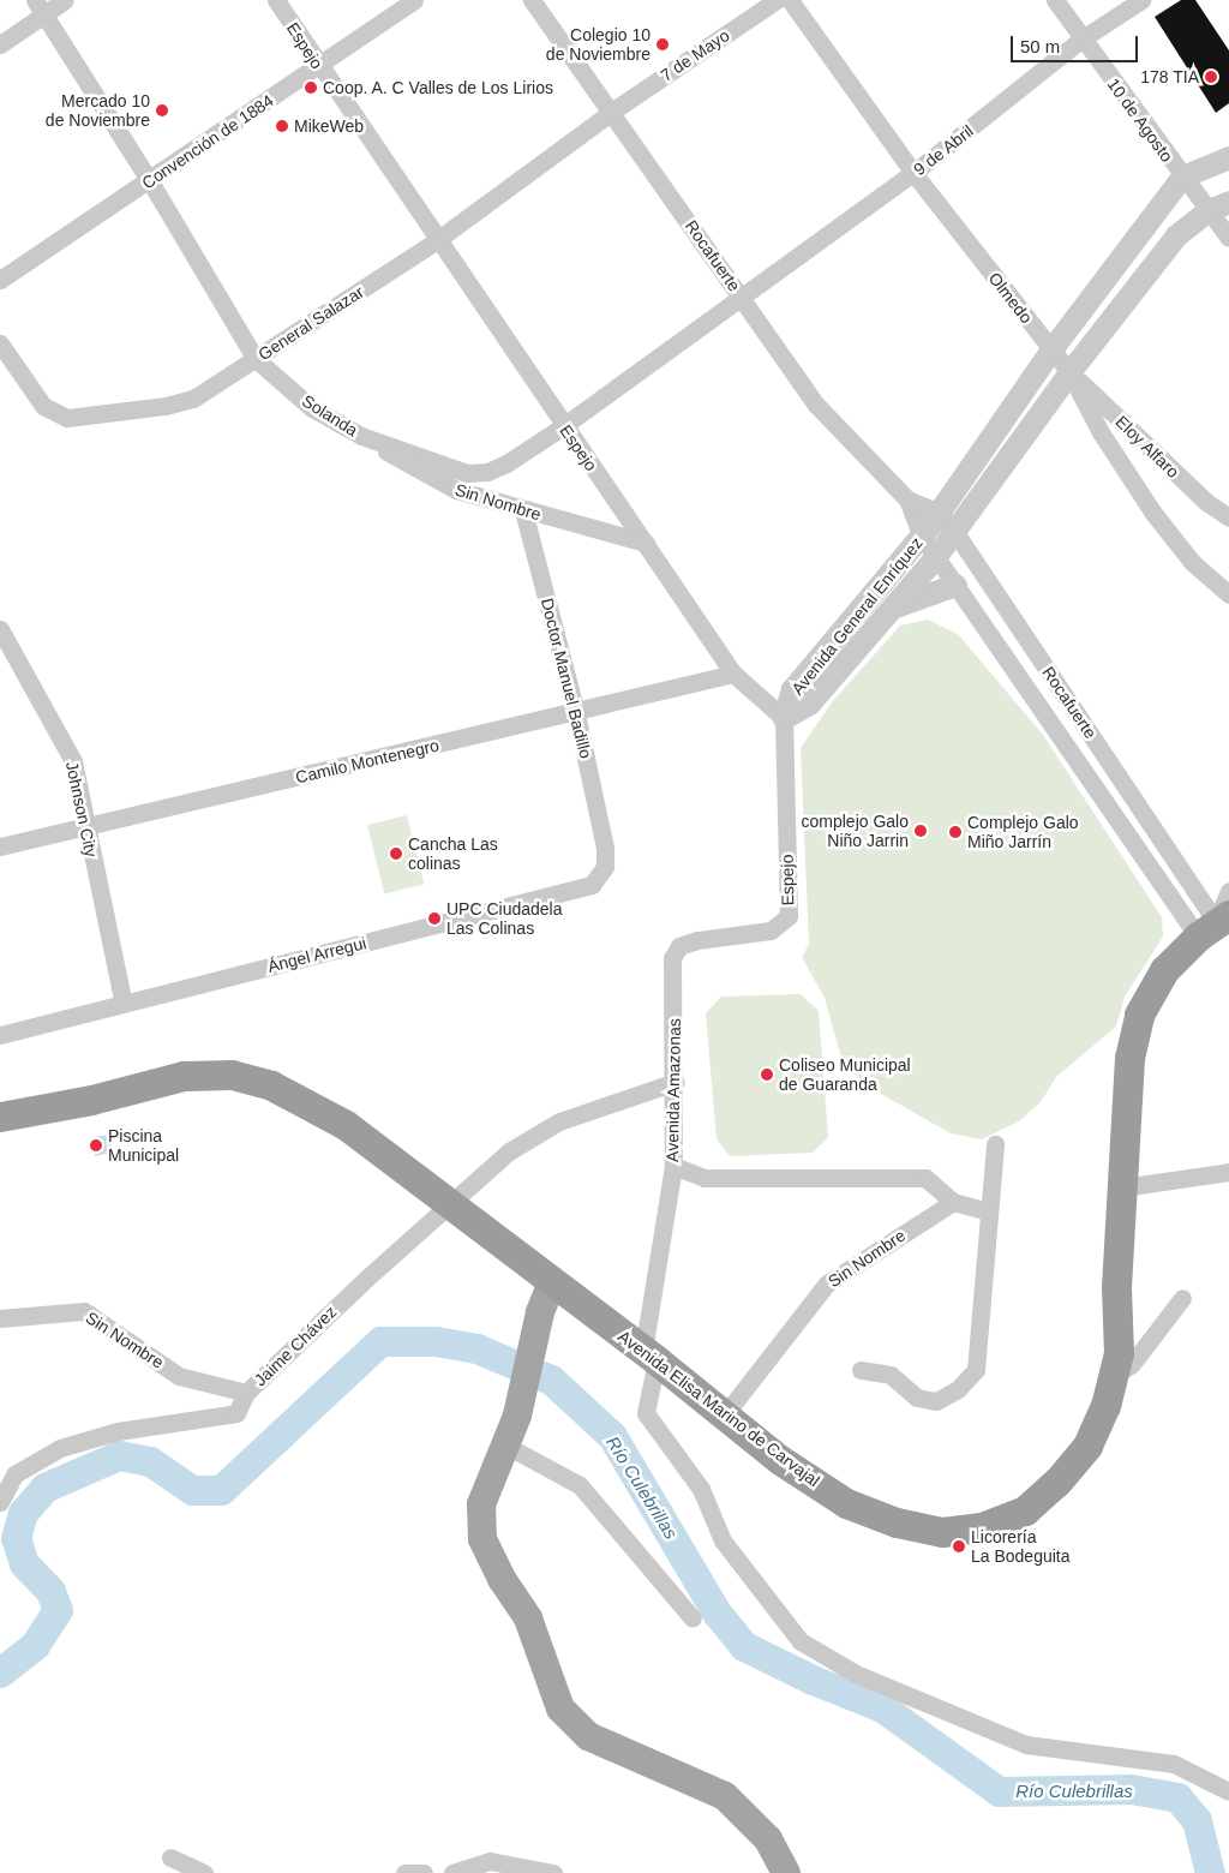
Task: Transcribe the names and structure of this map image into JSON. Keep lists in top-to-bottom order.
{
  "streets": {
    "highway": ["Avenida Elisa Marino de Carvajal"],
    "street": [
      "Espejo",
      "7 de Mayo",
      "10 de Agosto",
      "Convención de 1884",
      "9 de Abril",
      "Rocafuerte",
      "Olmedo",
      "General Salazar",
      "Solanda",
      "Eloy Alfaro",
      "Sin Nombre",
      "Avenida General Enríquez",
      "Doctor Manuel Badillo",
      "Camilo Montenegro",
      "Johnson City",
      "Ángel Arregui",
      "Avenida Amazonas",
      "Jaime Chávez"
    ]
  },
  "crossings": [
    ["Espejo", "Convención de 1884"],
    ["Espejo", "General Salazar"],
    ["Espejo", "Solanda"],
    ["Espejo", "Sin Nombre"],
    ["Espejo", "Avenida General Enríquez"],
    ["Espejo", "Camilo Montenegro"],
    ["Espejo", "Avenida Amazonas"],
    ["7 de Mayo", "Rocafuerte"],
    ["7 de Mayo", "General Salazar"],
    ["10 de Agosto", "9 de Abril"],
    ["10 de Agosto", "Avenida General Enríquez"],
    ["Convención de 1884", "Solanda"],
    ["9 de Abril", "Rocafuerte"],
    ["9 de Abril", "Olmedo"],
    ["9 de Abril", "Solanda"],
    ["Rocafuerte", "General Salazar"],
    ["Rocafuerte", "Solanda"],
    ["Rocafuerte", "Avenida General Enríquez"],
    ["Rocafuerte", "Avenida Elisa Marino de Carvajal"],
    ["Olmedo", "Eloy Alfaro"],
    ["Olmedo", "Avenida General Enríquez"],
    ["General Salazar", "Solanda"],
    ["Solanda", "Sin Nombre"],
    ["Eloy Alfaro", "Avenida General Enríquez"],
    ["Sin Nombre", "Doctor Manuel Badillo"],
    ["Sin Nombre", "Jaime Chávez"],
    ["Sin Nombre", "Avenida Elisa Marino de Carvajal"],
    ["Doctor Manuel Badillo", "Camilo Montenegro"],
    ["Doctor Manuel Badillo", "Ángel Arregui"],
    ["Camilo Montenegro", "Johnson City"],
    ["Johnson City", "Ángel Arregui"],
    ["Avenida Amazonas", "Jaime Chávez"],
    ["Avenida Amazonas", "Avenida Elisa Marino de Carvajal"],
    ["Jaime Chávez", "Avenida Elisa Marino de Carvajal"]
  ],
  "water": ["Río Culebrillas"],
  "places": [
    "Colegio 10 de Noviembre",
    "178 TIA",
    "Coop. A. C Valles de Los Lirios",
    "Mercado 10 de Noviembre",
    "MikeWeb",
    "complejo Galo Niño Jarrin",
    "Complejo Galo Miño Jarrín",
    "Cancha Las colinas",
    "UPC Ciudadela Las Colinas",
    "Coliseo Municipal de Guaranda",
    "Piscina Municipal",
    "Licorería La Bodeguita"
  ],
  "scale_bar": "50 m"
}
